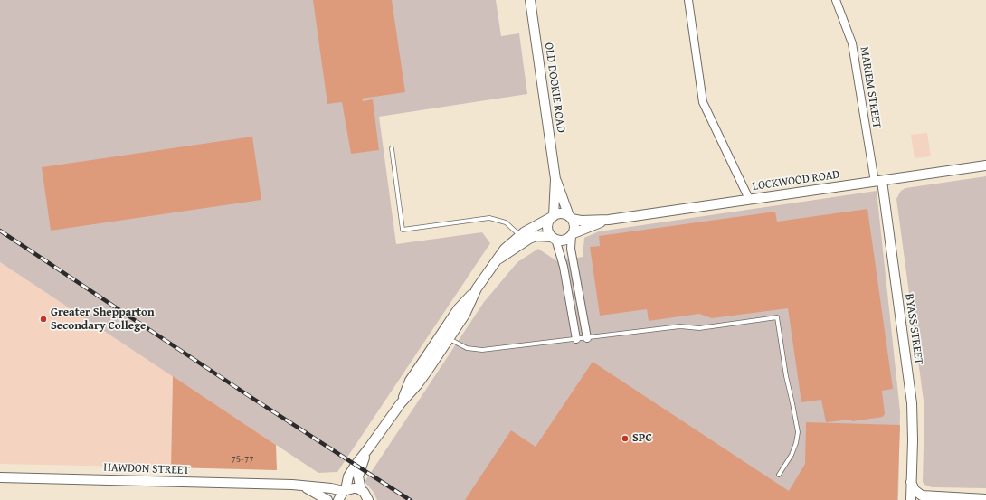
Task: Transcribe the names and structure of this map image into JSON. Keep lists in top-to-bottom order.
{
  "streets": {
    "street": [
      "OLD DOOKIE ROAD",
      "MARIEM STREET",
      "LOCKWOOD ROAD",
      "BYASS STREET",
      "HAWDON STREET"
    ]
  },
  "crossings": [
    ["OLD DOOKIE ROAD", "LOCKWOOD ROAD"],
    ["MARIEM STREET", "LOCKWOOD ROAD"],
    ["MARIEM STREET", "BYASS STREET"],
    ["LOCKWOOD ROAD", "BYASS STREET"]
  ],
  "places": ["Greater Shepparton Secondary College", "SPC"],
  "house_numbers": ["75-77"]
}
